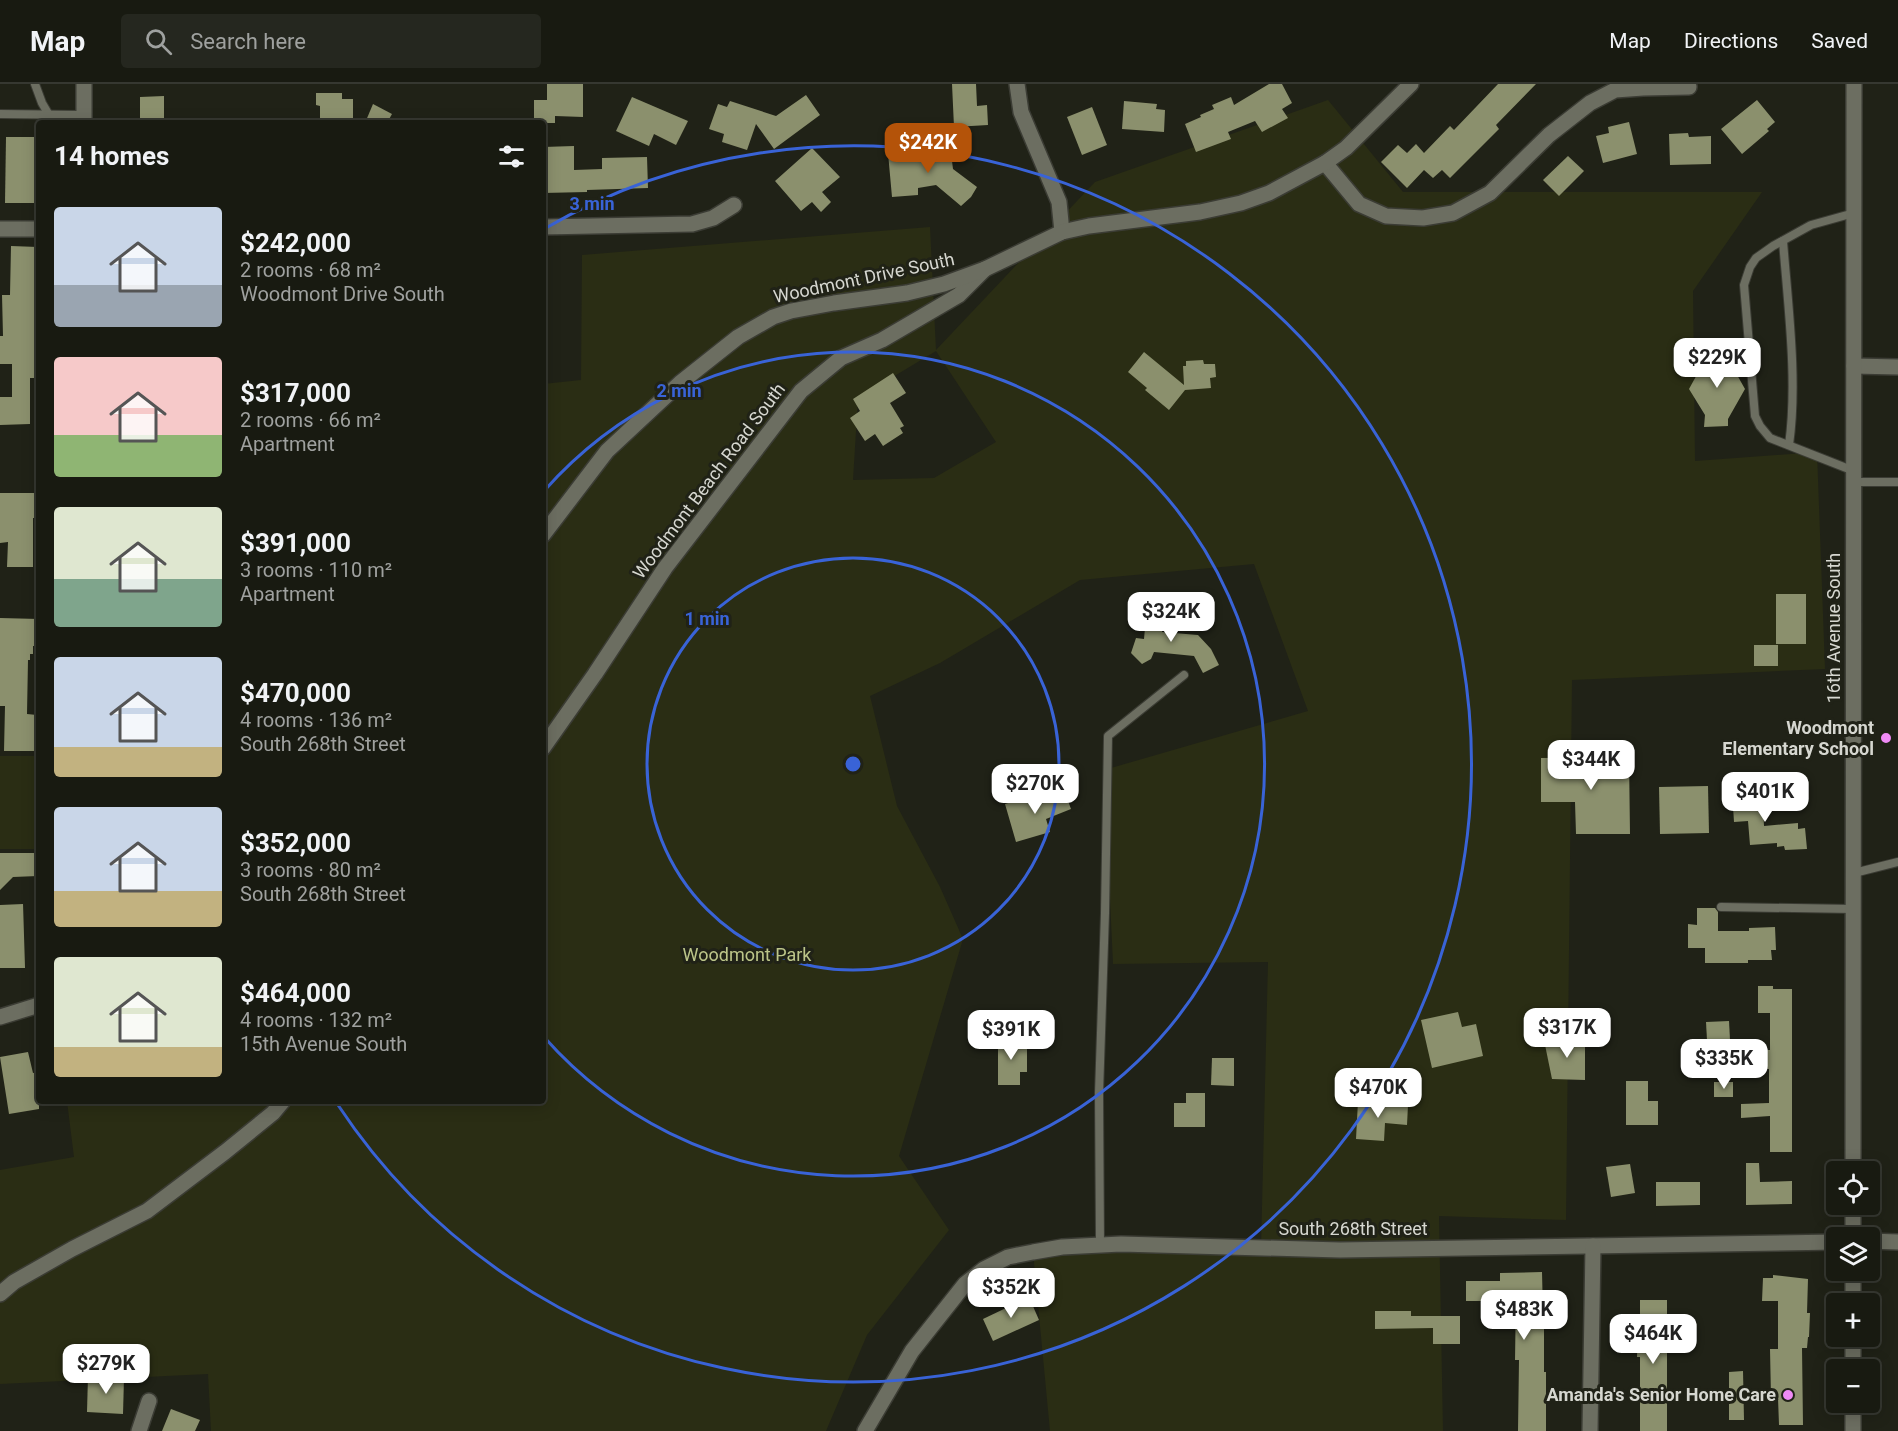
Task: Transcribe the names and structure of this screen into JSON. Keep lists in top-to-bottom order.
{
  "streets": {
    "street": [
      "Woodmont Drive South",
      "Woodmont Beach Road South",
      "16th Avenue South",
      "South 268th Street"
    ]
  },
  "crossings": [
    ["Woodmont Drive South", "Woodmont Beach Road South"]
  ],
  "parks": ["Woodmont Park"],
  "places": ["Woodmont Elementary School", "Amanda's Senior Home Care"],
  "page": {
    "header": "Map",
    "search": "Search here",
    "nav": ["Map", "Directions", "Saved"],
    "heading": "14 homes",
    "price": [
      "$242K",
      "$229K",
      "$324K",
      "$344K",
      "$270K",
      "$401K",
      "$317K",
      "$391K",
      "$335K",
      "$470K",
      "$352K",
      "$483K",
      "$464K",
      "$279K"
    ],
    "list": [
      {
        "name": "$242,000",
        "note": "2 rooms · 68 m² · Woodmont Drive South"
      },
      {
        "name": "$317,000",
        "note": "2 rooms · 66 m² · Apartment"
      },
      {
        "name": "$391,000",
        "note": "3 rooms · 110 m² · Apartment"
      },
      {
        "name": "$470,000",
        "note": "4 rooms · 136 m² · South 268th Street"
      },
      {
        "name": "$352,000",
        "note": "3 rooms · 80 m² · South 268th Street"
      },
      {
        "name": "$464,000",
        "note": "4 rooms · 132 m² · 15th Avenue South"
      }
    ],
    "map_buttons": ["+", "−"]
  },
  "rings": ["3 min", "2 min", "1 min"]
}
